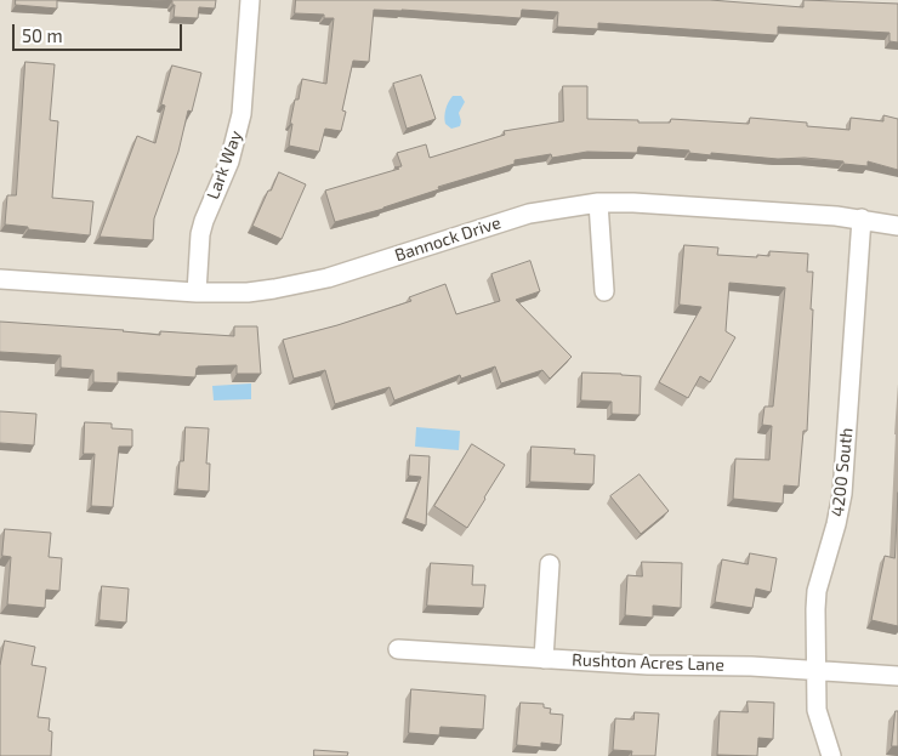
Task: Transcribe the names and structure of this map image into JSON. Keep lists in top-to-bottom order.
{
  "streets": {
    "street": [
      "Lark Way",
      "Bannock Drive",
      "4200 South",
      "Rushton Acres Lane"
    ]
  },
  "crossings": [
    ["Lark Way", "Bannock Drive"],
    ["Bannock Drive", "4200 South"],
    ["4200 South", "Rushton Acres Lane"]
  ],
  "scale_bar": "50 m"
}
